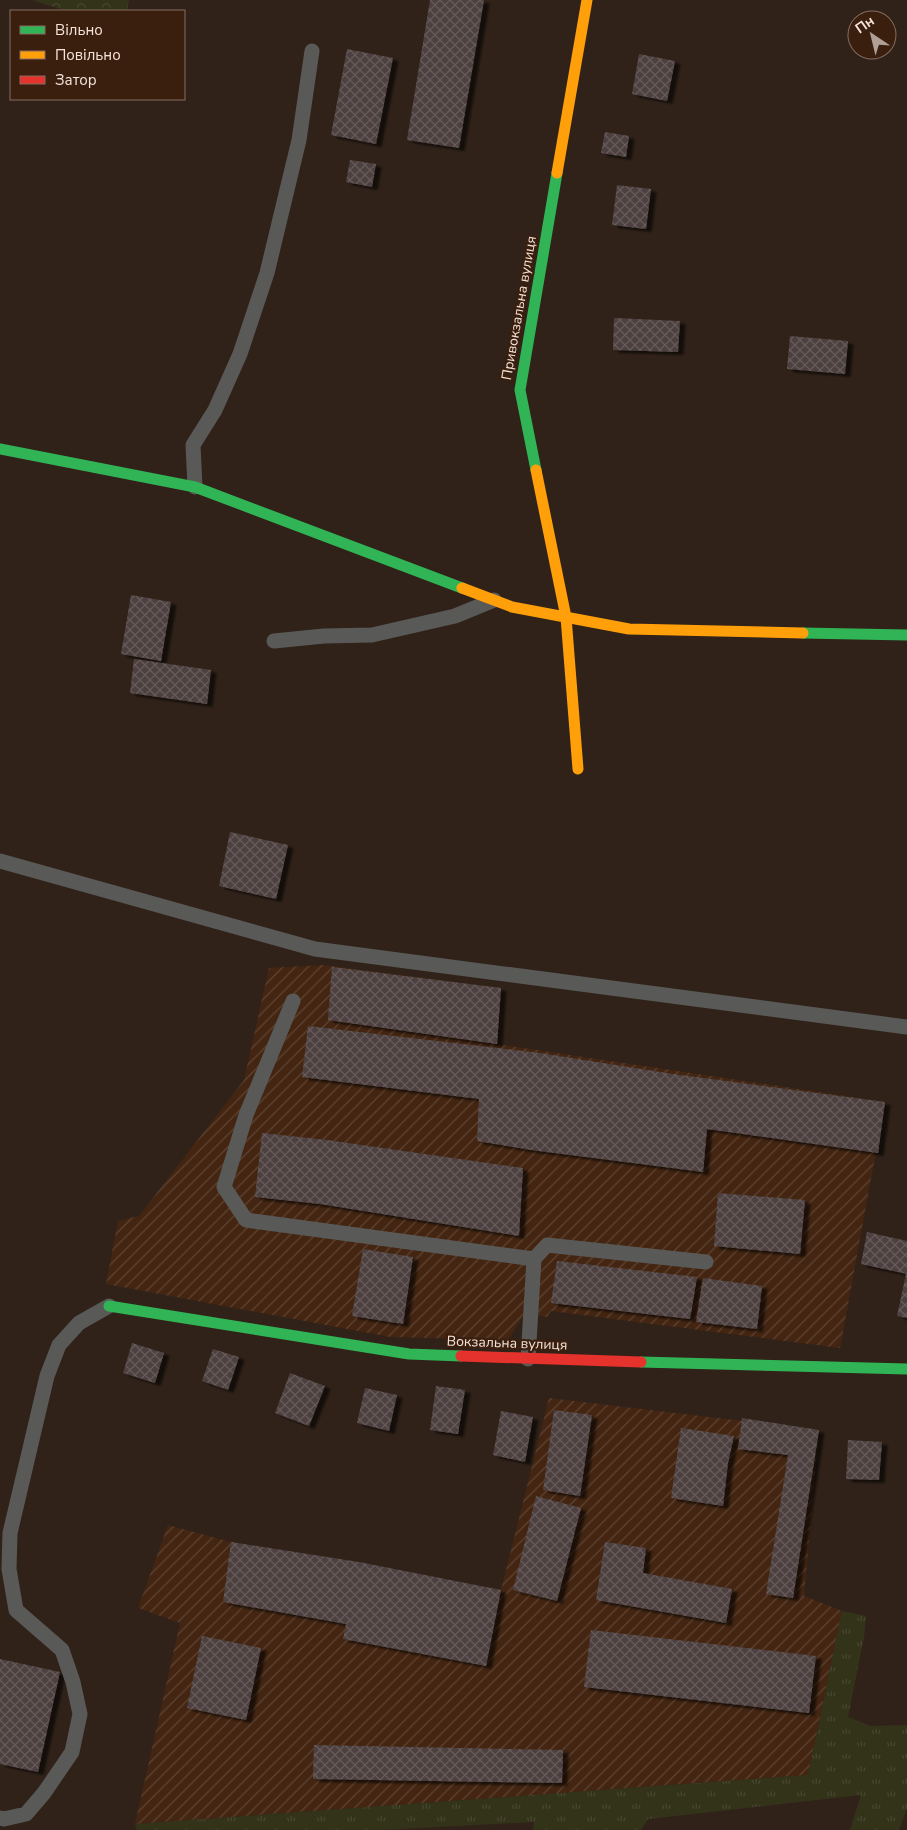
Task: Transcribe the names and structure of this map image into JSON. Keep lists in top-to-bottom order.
{
  "streets": {
    "street": ["Привокзальна вулиця", "Вокзальна вулиця"]
  },
  "legend": ["Вільно", "Повільно", "Затор"],
  "north": "top left"
}
